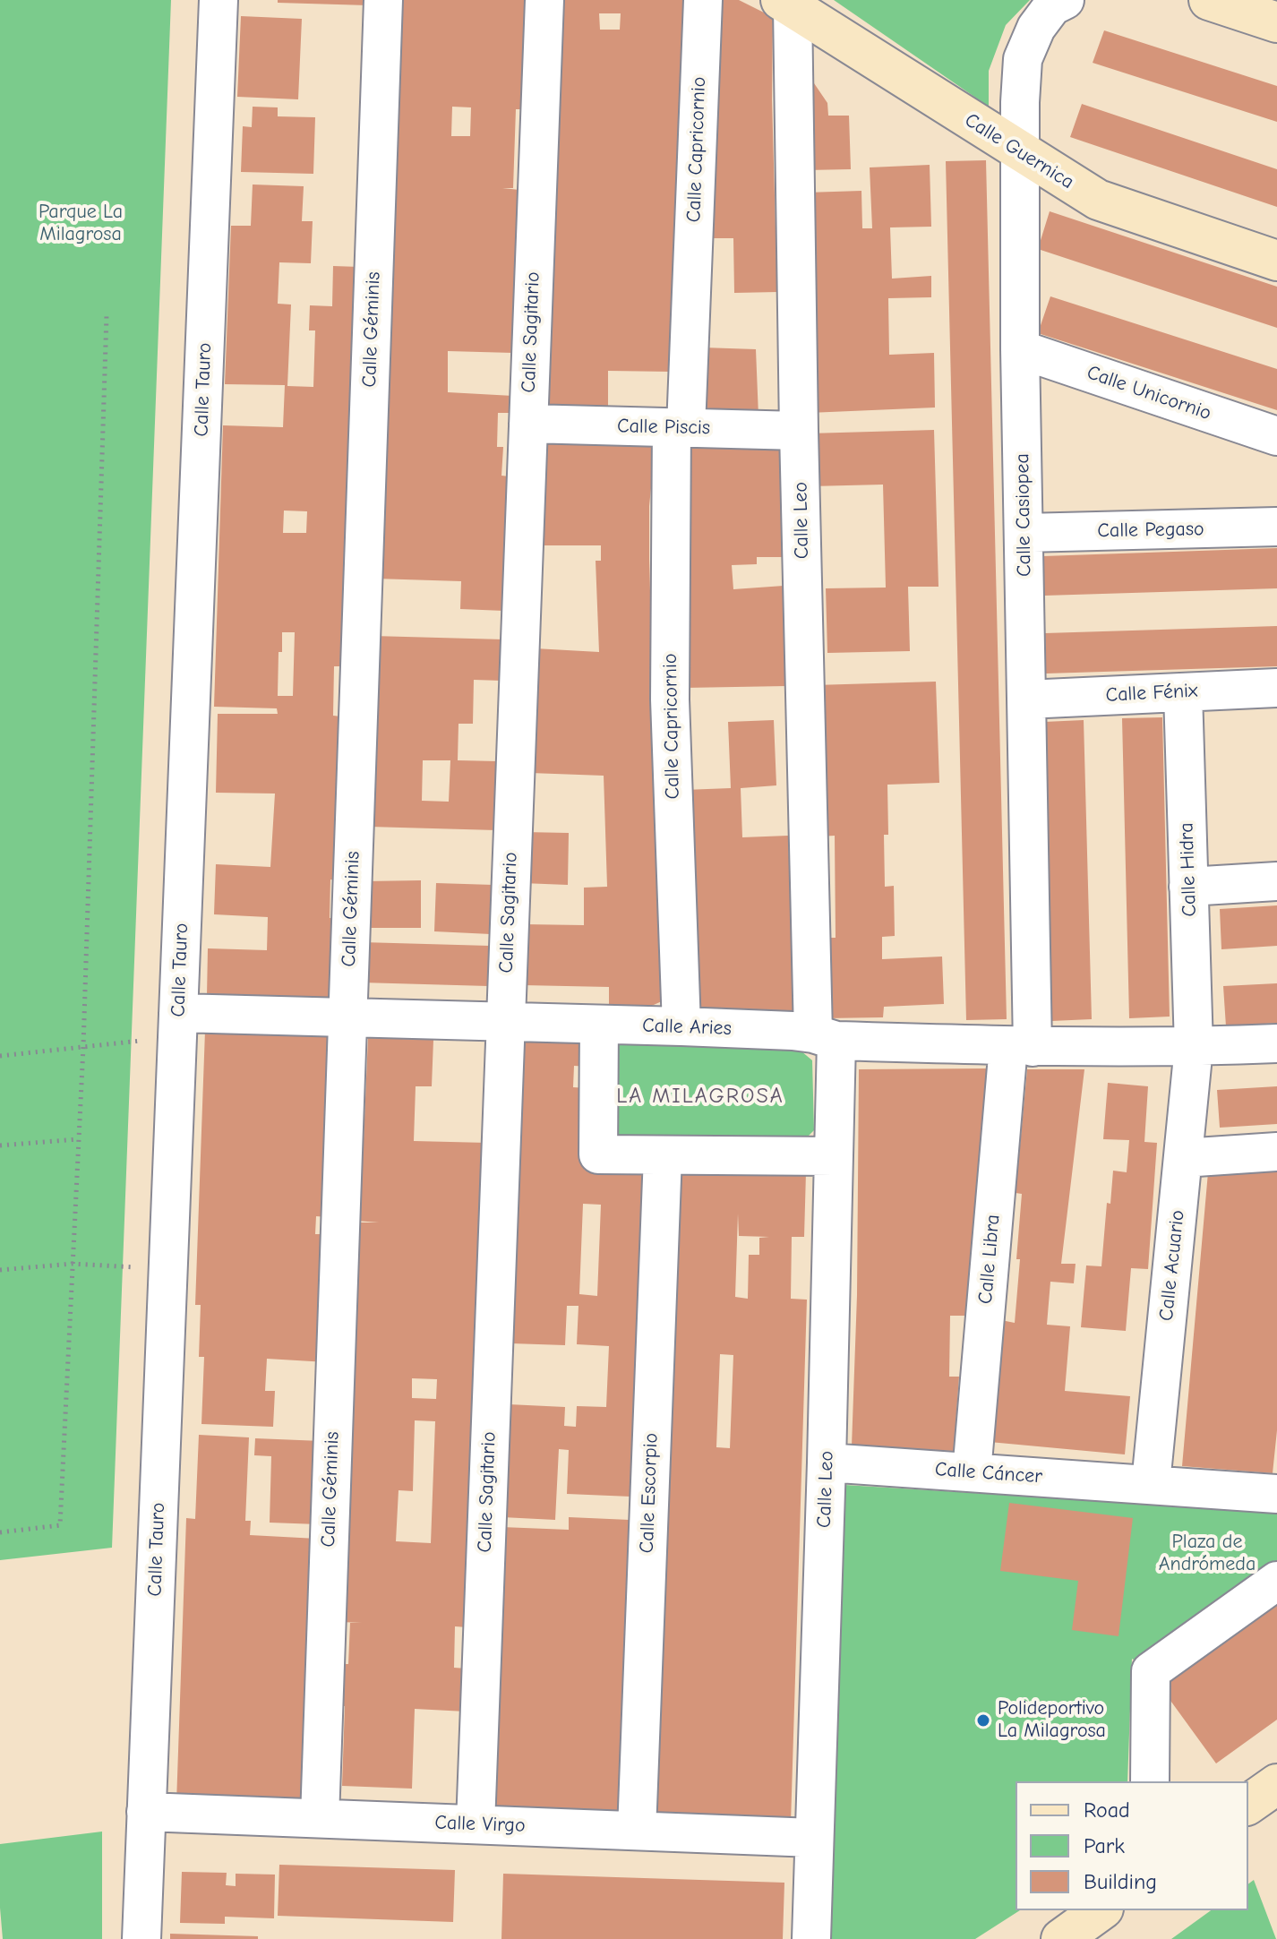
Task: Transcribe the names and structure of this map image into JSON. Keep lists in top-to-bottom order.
{
  "streets": {
    "street": [
      "Calle Capricornio",
      "Calle Guernica",
      "Calle Géminis",
      "Calle Sagitario",
      "Calle Tauro",
      "Calle Unicornio",
      "Calle Piscis",
      "Calle Casiopea",
      "Calle Leo",
      "Calle Pegaso",
      "Calle Fénix",
      "Calle Hidra",
      "Calle Aries",
      "Calle Libra",
      "Calle Acuario",
      "Calle Cáncer",
      "Calle Escorpio",
      "Calle Virgo"
    ]
  },
  "crossings": [
    ["Calle Capricornio", "Calle Piscis"],
    ["Calle Capricornio", "Calle Aries"],
    ["Calle Guernica", "Calle Casiopea"],
    ["Calle Guernica", "Calle Leo"],
    ["Calle Géminis", "Calle Aries"],
    ["Calle Géminis", "Calle Virgo"],
    ["Calle Sagitario", "Calle Piscis"],
    ["Calle Sagitario", "Calle Aries"],
    ["Calle Sagitario", "Calle Virgo"],
    ["Calle Tauro", "Calle Aries"],
    ["Calle Tauro", "Calle Virgo"],
    ["Calle Unicornio", "Calle Casiopea"],
    ["Calle Piscis", "Calle Leo"],
    ["Calle Casiopea", "Calle Pegaso"],
    ["Calle Casiopea", "Calle Fénix"],
    ["Calle Casiopea", "Calle Aries"],
    ["Calle Casiopea", "Calle Libra"],
    ["Calle Leo", "Calle Aries"],
    ["Calle Leo", "Calle Cáncer"],
    ["Calle Leo", "Calle Virgo"],
    ["Calle Fénix", "Calle Hidra"],
    ["Calle Hidra", "Calle Aries"],
    ["Calle Hidra", "Calle Acuario"],
    ["Calle Aries", "Calle Libra"],
    ["Calle Aries", "Calle Acuario"],
    ["Calle Libra", "Calle Cáncer"],
    ["Calle Acuario", "Calle Cáncer"],
    ["Calle Escorpio", "Calle Virgo"]
  ],
  "districts": ["LA MILAGROSA"],
  "parks": ["Parque La Milagrosa", "Plaza de Andrómeda"],
  "places": ["Polideportivo La Milagrosa"],
  "legend": ["Road", "Park", "Building"]
}
